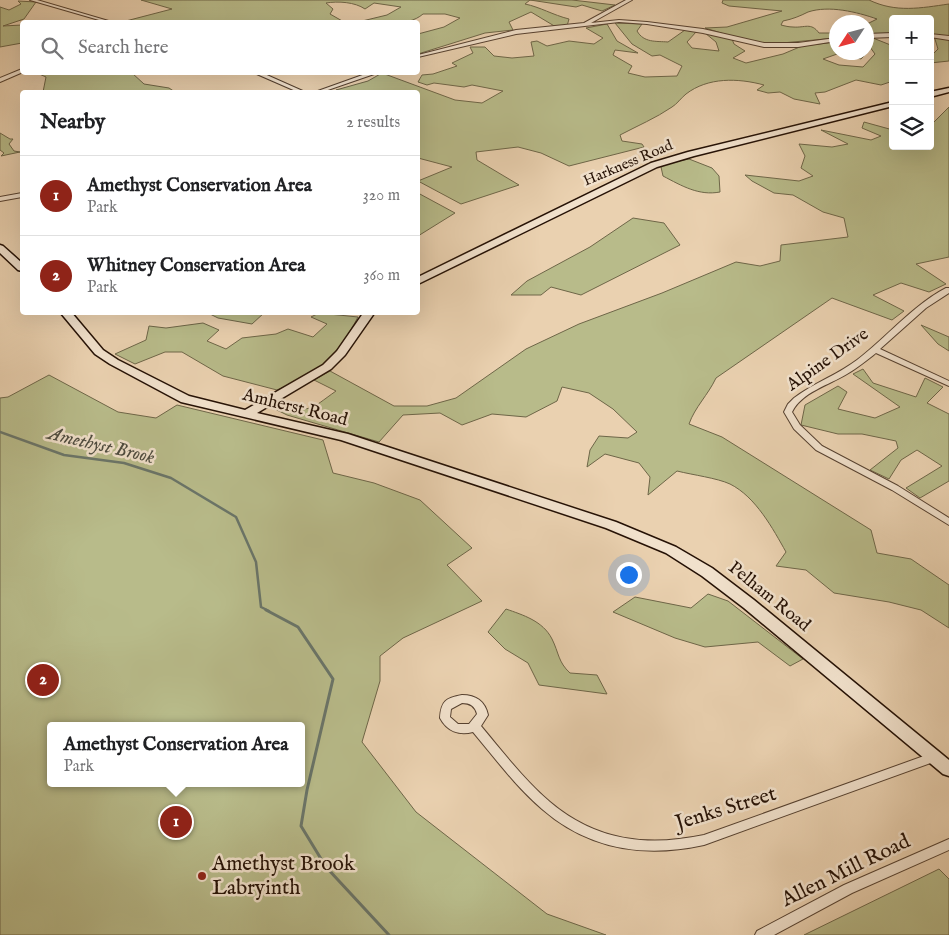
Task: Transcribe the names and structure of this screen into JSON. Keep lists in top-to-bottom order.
{
  "streets": {
    "main road": ["Harkness Road", "Amherst Road", "Pelham Road"],
    "street": ["Alpine Drive", "Jenks Street", "Allen Mill Road"]
  },
  "crossings": [
    ["Amherst Road", "Pelham Road"],
    ["Pelham Road", "Jenks Street"]
  ],
  "water": ["Amethyst Brook"],
  "places": ["Amethyst Brook Labryinth"],
  "north": "bottom left",
  "page": {
    "map_buttons": ["+", "−"],
    "search": "Search here",
    "heading": ["Nearby", "2 results"],
    "list": [
      {
        "mark": "1",
        "name": "Amethyst Conservation Area",
        "note": "Park",
        "value": "320 m"
      },
      {
        "mark": "2",
        "name": "Whitney Conservation Area",
        "note": "Park",
        "value": "360 m"
      }
    ],
    "pins": ["2", "1"],
    "popup": ["Amethyst Conservation Area", "Park"]
  }
}
